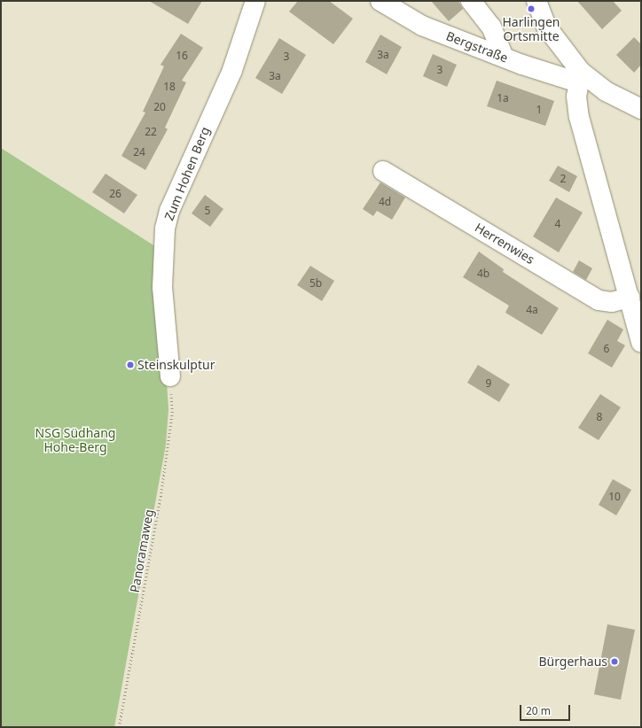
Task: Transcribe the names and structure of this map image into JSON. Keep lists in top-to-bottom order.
{
  "streets": {
    "street": ["Bergstraße", "Zum Hohen Berg", "Herrenwies"],
    "path": ["Panoramaweg"]
  },
  "crossings": [
    ["Zum Hohen Berg", "Panoramaweg"]
  ],
  "parks": ["NSG Südhang Hohe-Berg"],
  "places": ["Harlingen Ortsmitte", "Steinskulptur", "Bürgerhaus"],
  "house_numbers": [
    "3a",
    "16",
    "3",
    "3",
    "3a",
    "18",
    "1a",
    "20",
    "1",
    "22",
    "24",
    "2",
    "26",
    "4d",
    "5",
    "4",
    "4b",
    "5b",
    "4a",
    "6",
    "9",
    "8",
    "10"
  ],
  "scale_bar": "20 m"
}
